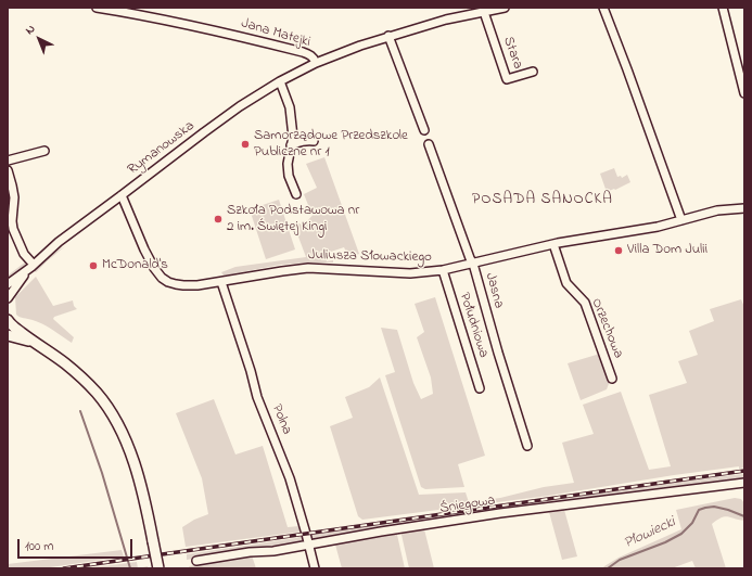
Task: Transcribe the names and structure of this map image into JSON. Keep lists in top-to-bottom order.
{
  "streets": {
    "street": [
      "Jana Matejki",
      "Stara",
      "Rymanowska",
      "Juliusza Słowackiego",
      "Jasna",
      "Południowa",
      "Orzechowa",
      "Polna",
      "Śniegowa"
    ]
  },
  "crossings": [
    ["Jana Matejki", "Rymanowska"],
    ["Stara", "Rymanowska"],
    ["Rymanowska", "Juliusza Słowackiego"],
    ["Juliusza Słowackiego", "Jasna"],
    ["Juliusza Słowackiego", "Południowa"],
    ["Juliusza Słowackiego", "Orzechowa"],
    ["Juliusza Słowackiego", "Polna"],
    ["Polna", "Śniegowa"]
  ],
  "districts": ["POSADA SANOCKA"],
  "water": ["Płowiecki"],
  "places": [
    "Samorządowe Przedszkole Publiczne nr 1",
    "Szkoła Podstawowa nr 2 im. Świętej Kingi",
    "Villa Dom Julii",
    "McDonald's"
  ],
  "scale_bar": "100 m",
  "north": "top left"
}
